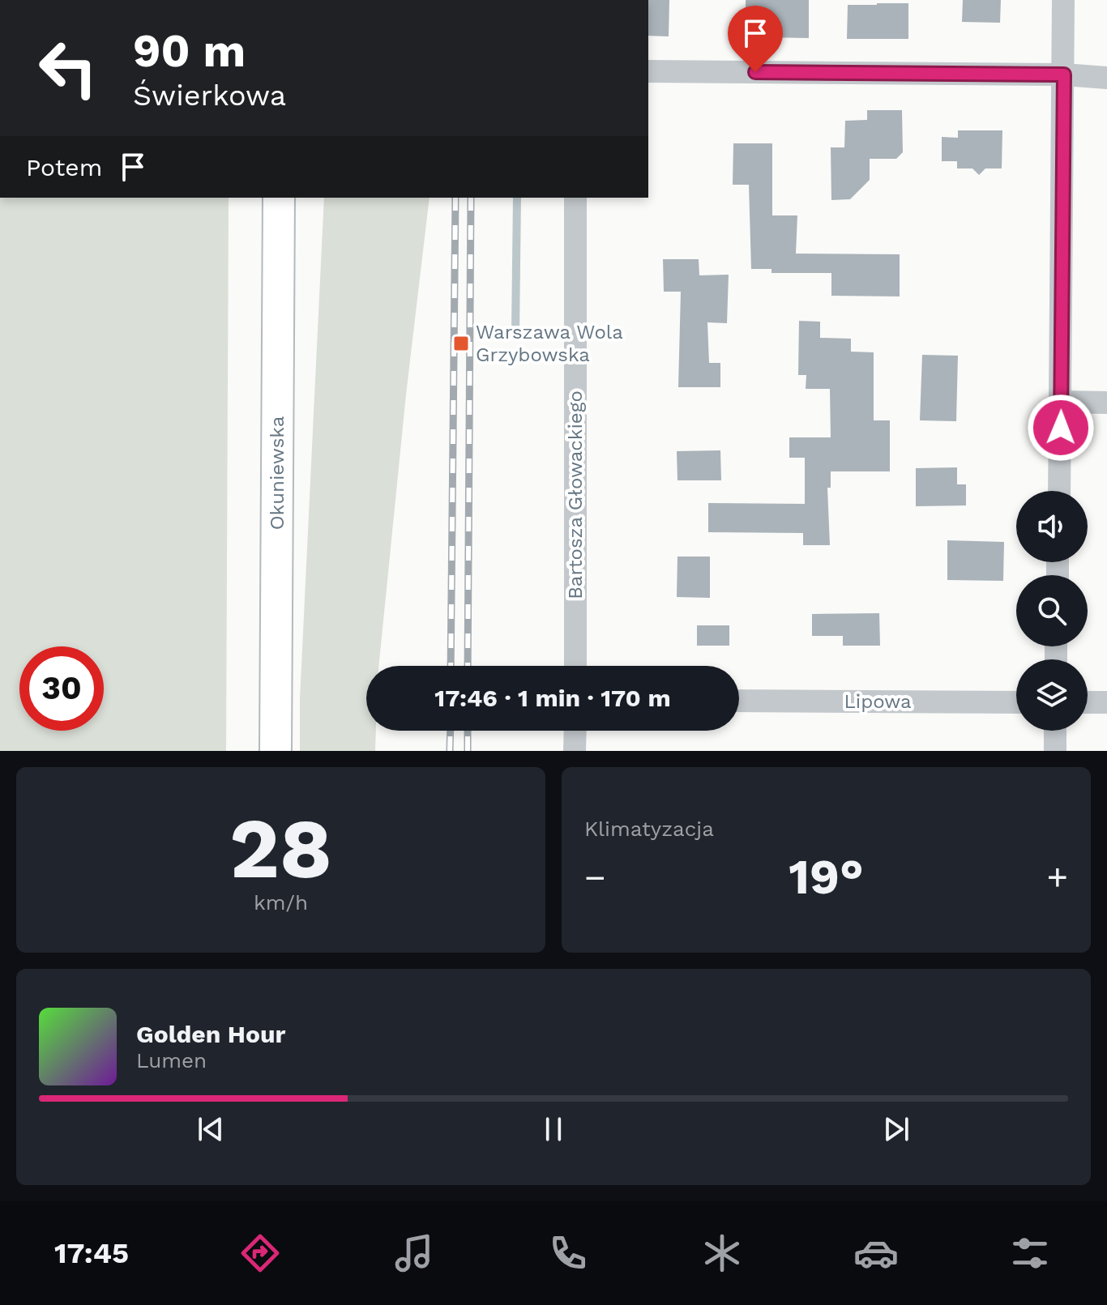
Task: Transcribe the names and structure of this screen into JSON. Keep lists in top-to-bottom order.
{
  "streets": {
    "main road": ["Okuniewska"],
    "street": ["Bartosza Głowackiego", "Lipowa"]
  },
  "places": {
    "transit": ["Warszawa Wola Grzybowska"]
  },
  "page": {
    "turn": ["90 m", "Świerkowa"],
    "then": "Potem",
    "limit": "30",
    "trip": "17:46 · 1 min · 170 m",
    "tile": [
      ["28", "km/h"],
      "Klimatyzacja"
    ],
    "heat": ["−", "19°", "+"],
    "song": ["Golden Hour", "Lumen"],
    "tabs": "17:45"
  }
}
